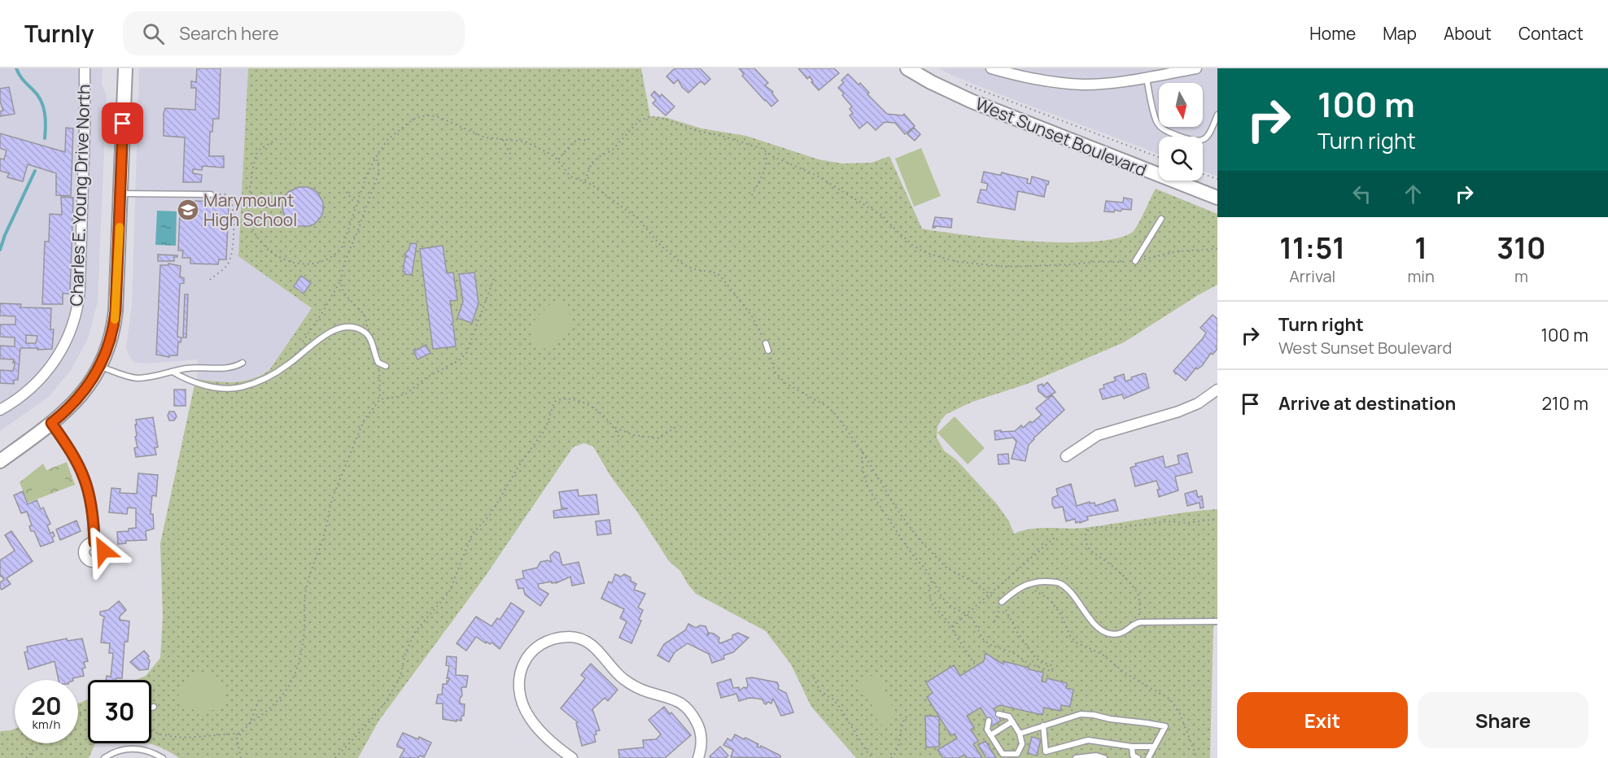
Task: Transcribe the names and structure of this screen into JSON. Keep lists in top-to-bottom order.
{
  "streets": {
    "main road": ["West Sunset Boulevard"],
    "street": ["Charles E. Young Drive North"]
  },
  "places": {
    "school or university": ["Marymount High School"]
  },
  "north": "bottom",
  "page": {
    "header": "Turnly",
    "search": "Search here",
    "nav": [
      "Home",
      "Map",
      "About",
      "Contact"
    ],
    "turn": ["100 m", "Turn right"],
    "eta": [
      "11:51",
      "Arrival",
      "1",
      "min",
      "310",
      "m"
    ],
    "list": [
      {
        "name": "Turn right",
        "note": "West Sunset Boulevard",
        "value": "100 m"
      },
      {
        "name": "Arrive at destination",
        "value": "210 m"
      }
    ],
    "speed": "20 km/h",
    "limit": "30",
    "buttons": ["Exit", "Share"]
  }
}
